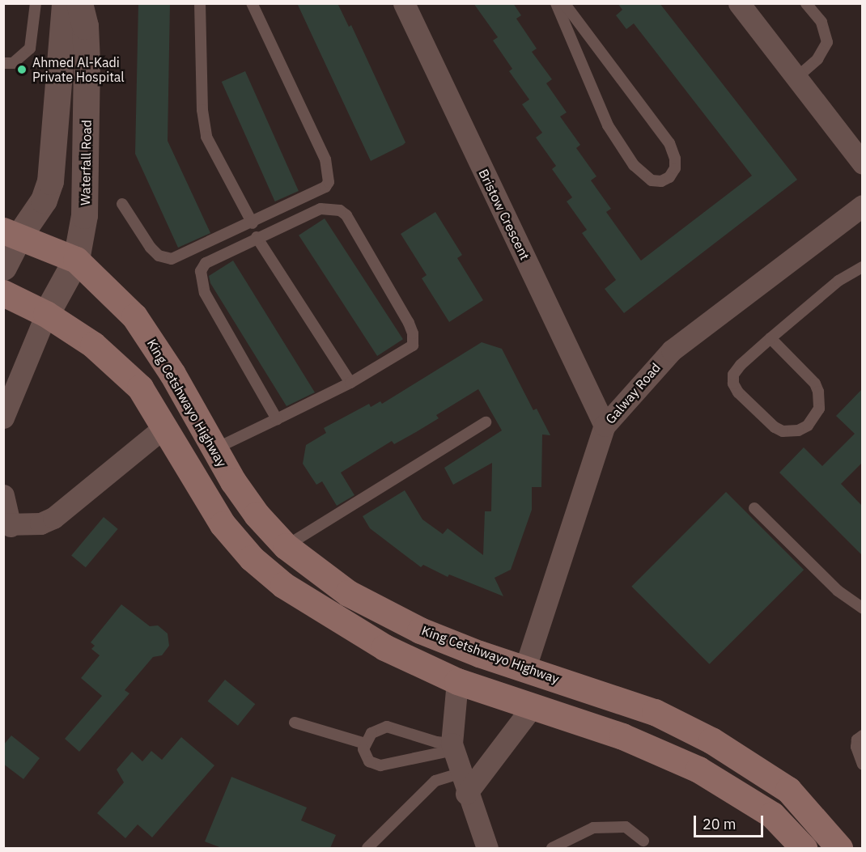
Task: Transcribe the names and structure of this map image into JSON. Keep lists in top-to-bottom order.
{
  "streets": {
    "main road": ["King Cetshwayo Highway"],
    "street": ["Waterfall Road", "Bristow Crescent", "Galway Road"]
  },
  "crossings": [
    ["Waterfall Road", "King Cetshwayo Highway"],
    ["Bristow Crescent", "Galway Road"],
    ["Galway Road", "King Cetshwayo Highway"]
  ],
  "places": ["Ahmed Al-Kadi Private Hospital"],
  "scale_bar": "20 m"
}
